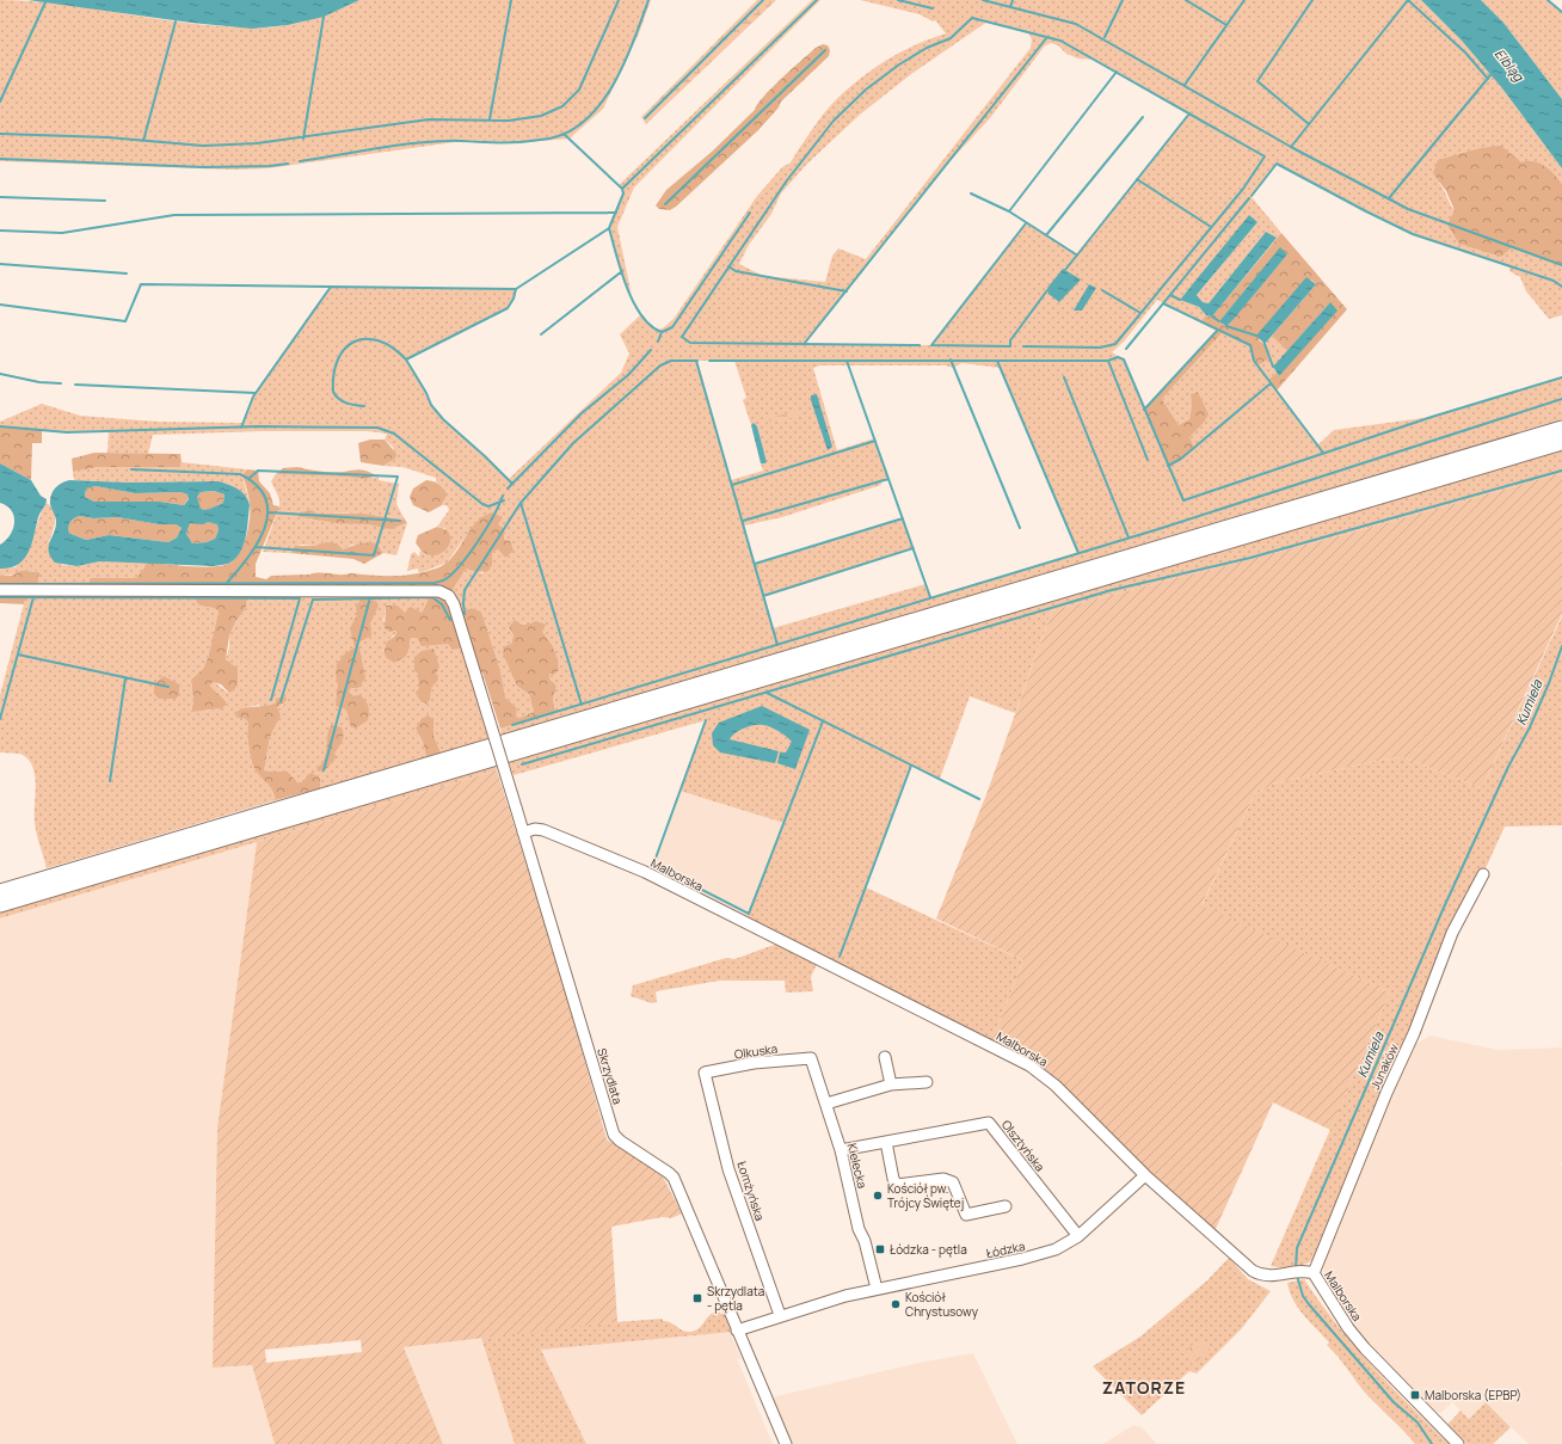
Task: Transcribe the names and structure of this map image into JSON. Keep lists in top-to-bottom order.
{
  "streets": {
    "street": [
      "Malborska",
      "Olkuska",
      "Junaków",
      "Skrzydlata",
      "Olsztyńska",
      "Kielecka",
      "Łomżyńska",
      "Łódzka"
    ]
  },
  "crossings": [
    ["Malborska", "Junaków"],
    ["Malborska", "Skrzydlata"],
    ["Malborska", "Łódzka"],
    ["Olkuska", "Kielecka"],
    ["Olkuska", "Łomżyńska"],
    ["Skrzydlata", "Łódzka"],
    ["Olsztyńska", "Kielecka"],
    ["Olsztyńska", "Łódzka"],
    ["Kielecka", "Łódzka"],
    ["Łomżyńska", "Łódzka"]
  ],
  "districts": ["ZATORZE"],
  "water": ["Elbląg", "Kumiela"],
  "places": {
    "other": ["Kościół pw. Trójcy Świętej", "Kościół Chrystusowy"],
    "transit": ["Łódzka - pętla", "Skrzydlata - pętla", "Malborska (EPBP)"]
  }
}
